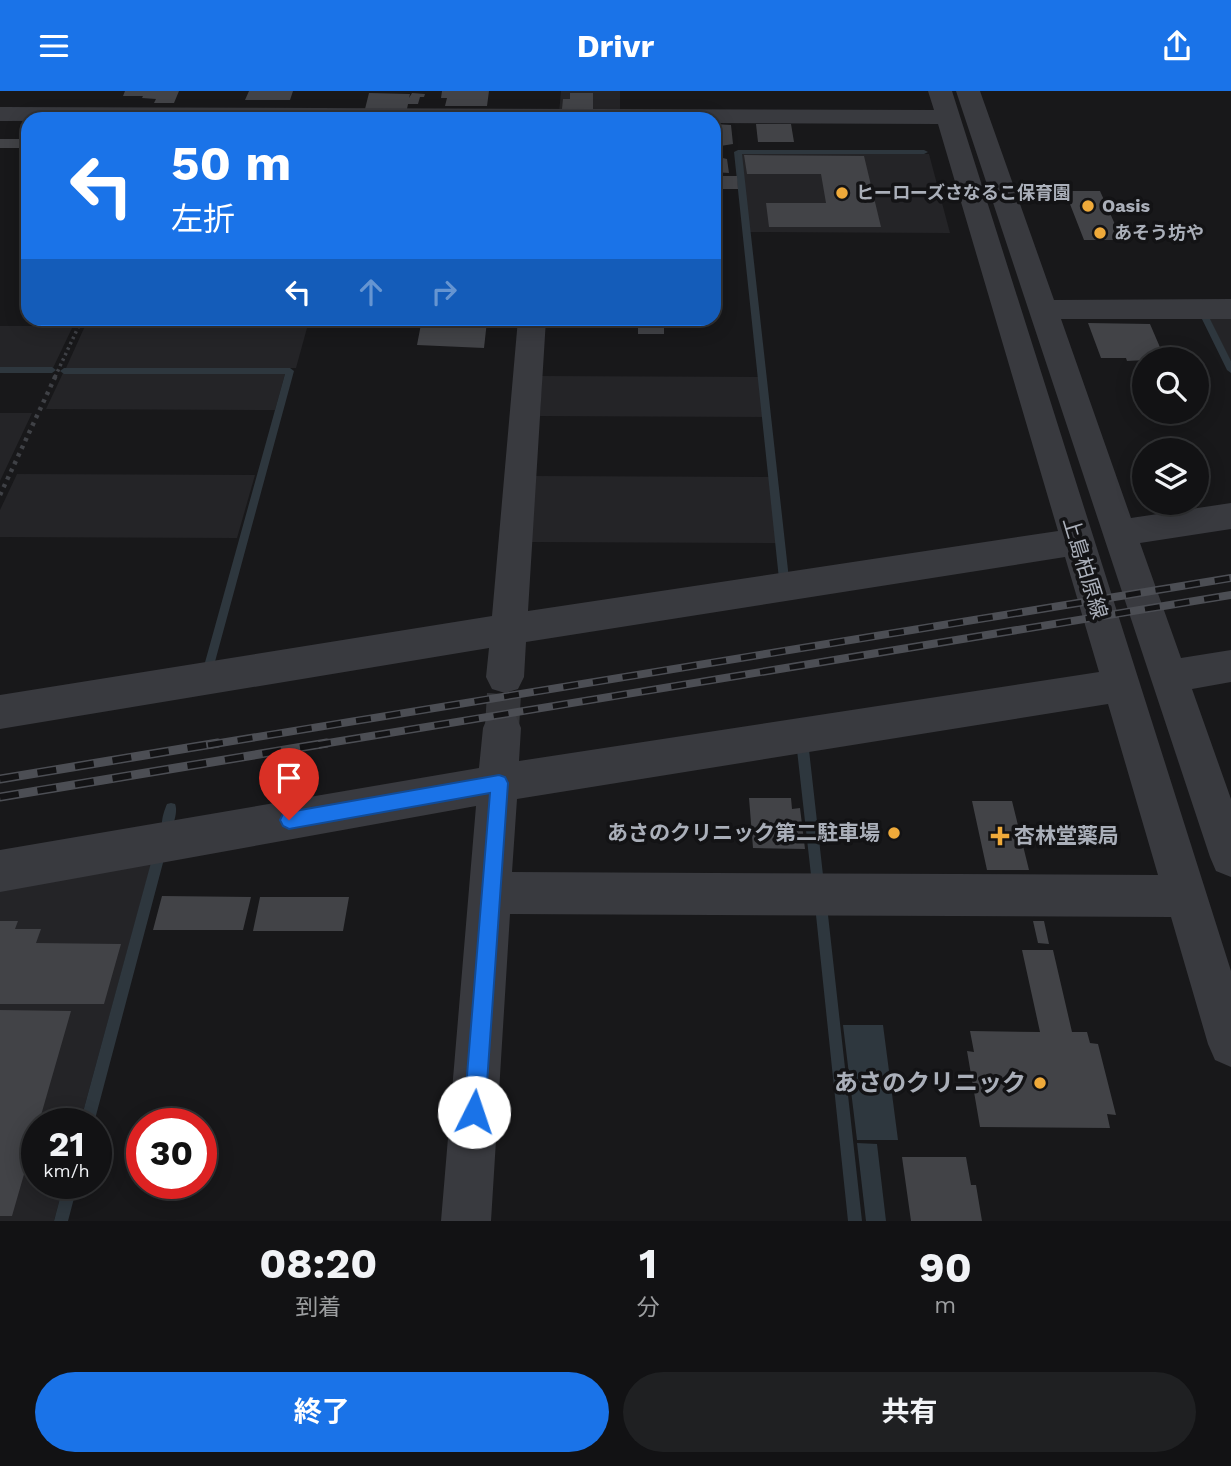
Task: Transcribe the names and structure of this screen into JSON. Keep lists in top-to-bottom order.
{
  "streets": {
    "street": ["上島柏原線"]
  },
  "places": {
    "other": [
      "ヒーローズさなるこ保育園",
      "Oasis",
      "あそう坊や",
      "あさのクリニック第二駐車場",
      "あさのクリニック"
    ],
    "health": ["杏林堂薬局"]
  },
  "page": {
    "header": "Drivr",
    "turn": ["50 m", "左折"],
    "speed": "21 km/h",
    "limit": "30",
    "eta": [
      "08:20",
      "到着",
      "1",
      "分",
      "90",
      "m"
    ],
    "buttons": ["終了", "共有"]
  }
}
